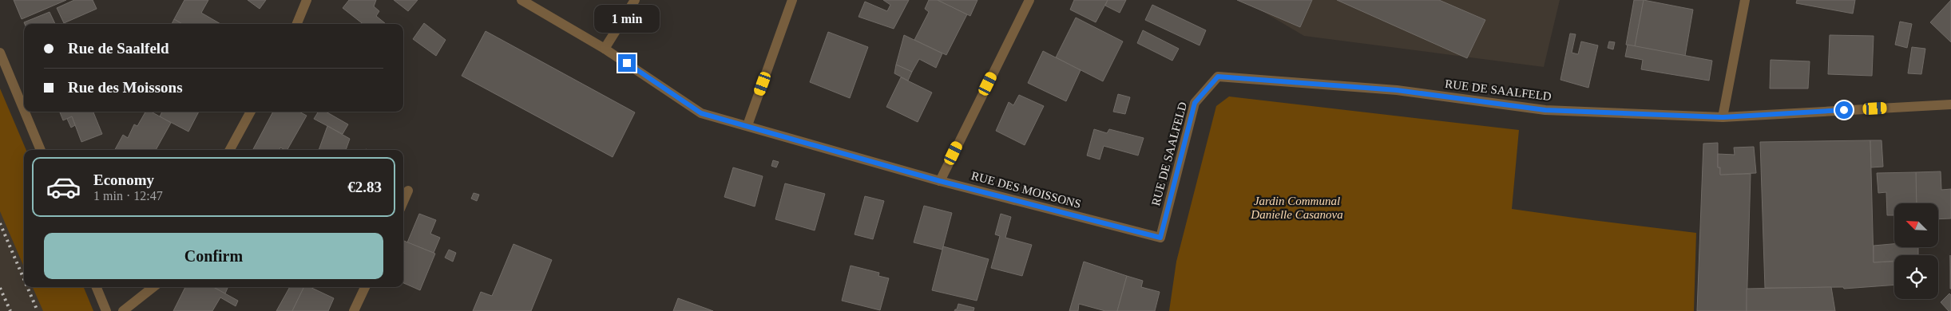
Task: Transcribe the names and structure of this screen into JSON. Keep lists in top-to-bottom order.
{
  "streets": {
    "street": ["RUE DE SAALFELD", "RUE DES MOISSONS"]
  },
  "crossings": [
    ["RUE DE SAALFELD", "RUE DES MOISSONS"]
  ],
  "parks": ["Jardin Communal Danielle Casanova"],
  "north": "top left",
  "page": {
    "bubble": "1 min",
    "banner": ["Rue de Saalfeld", "Rue des Moissons"],
    "list": [
      {
        "name": "Economy",
        "note": "1 min · 12:47",
        "value": "€2.83"
      }
    ],
    "buttons": "Confirm"
  }
}
